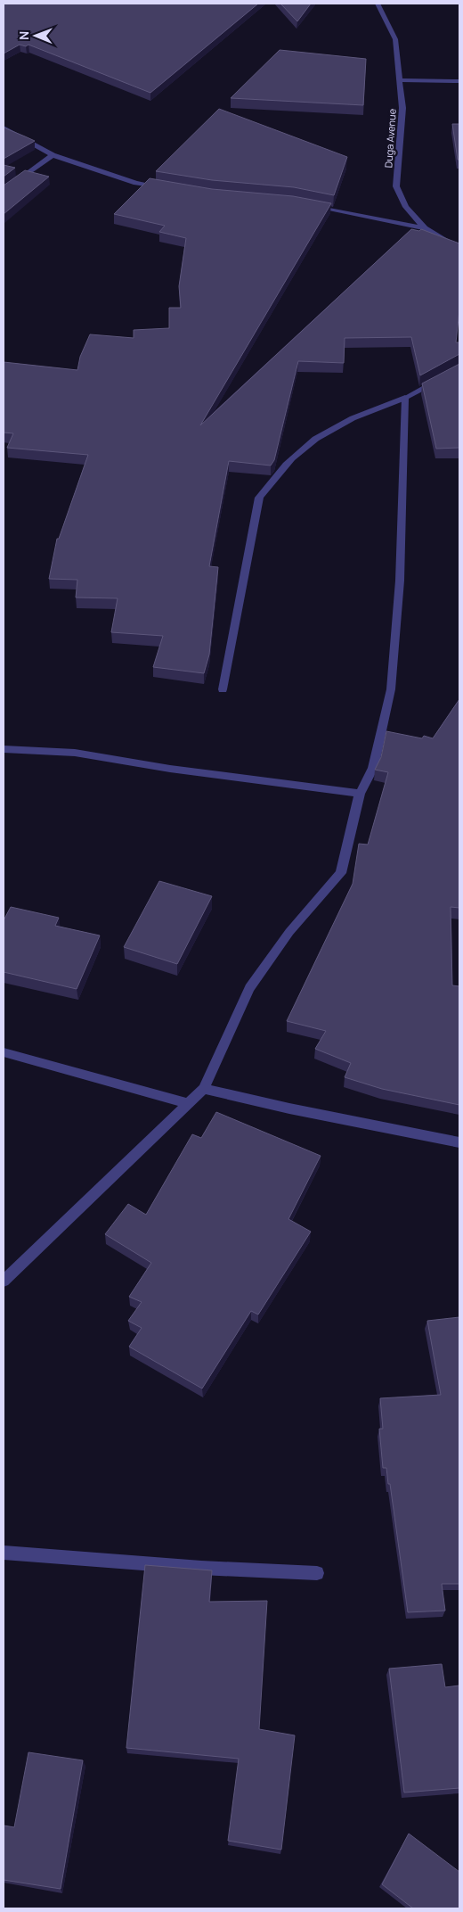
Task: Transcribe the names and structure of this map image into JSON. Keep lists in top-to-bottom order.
{
  "streets": {
    "street": ["Duga Avenue"]
  },
  "north": "left"
}
